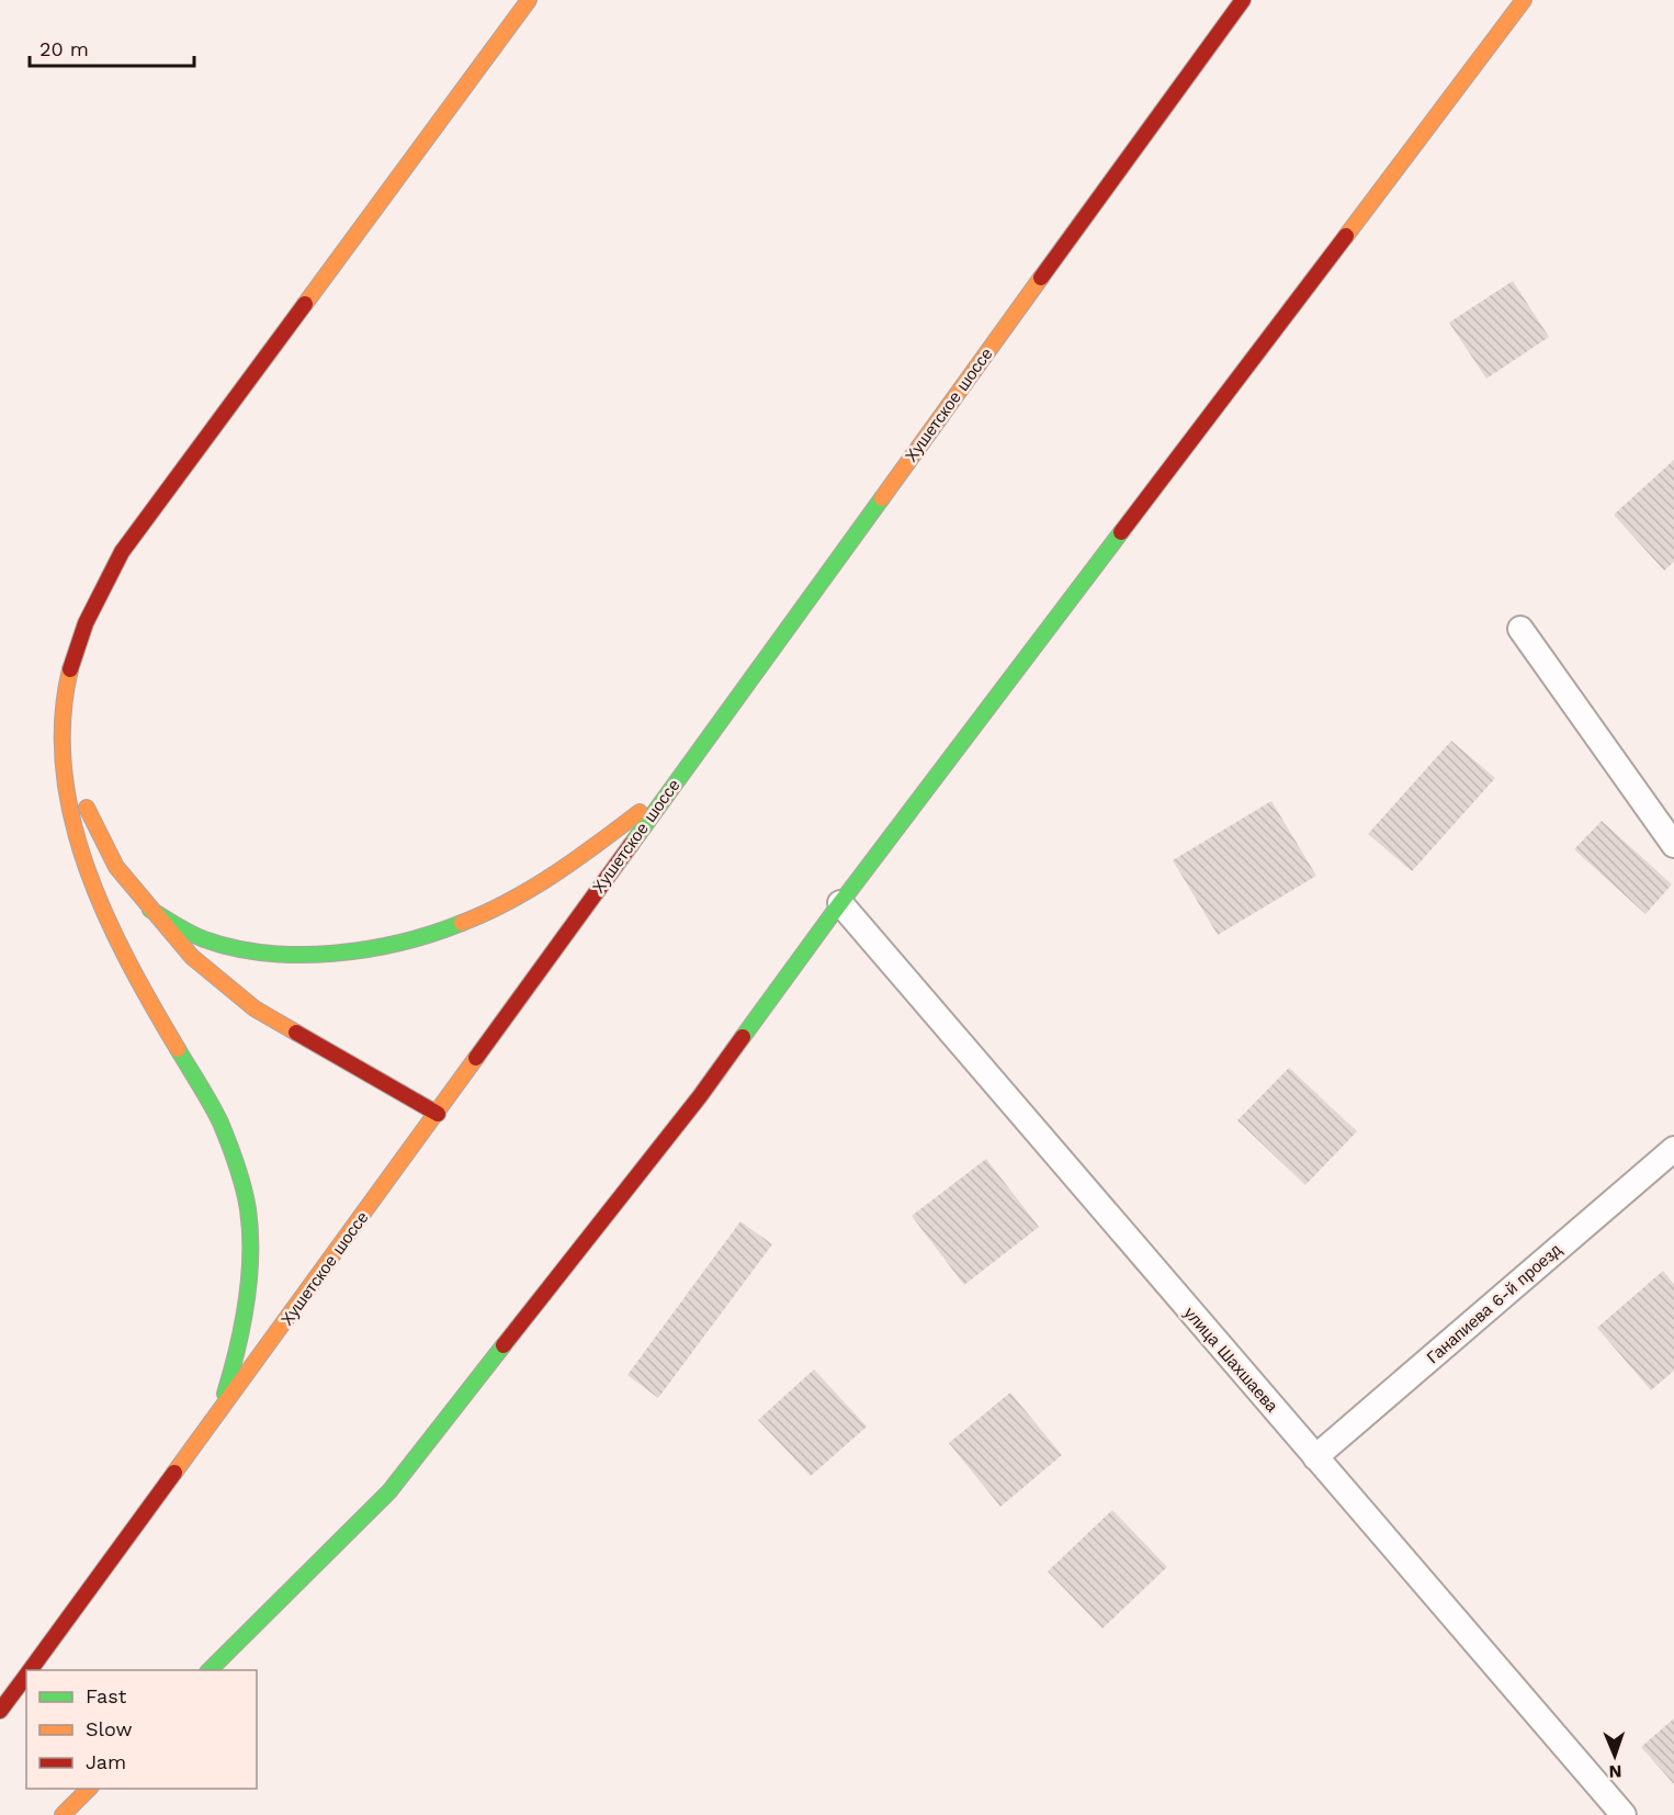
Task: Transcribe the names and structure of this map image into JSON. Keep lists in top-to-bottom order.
{
  "streets": {
    "main road": ["Хушетское шоссе"],
    "lane": ["Ганапиева 6-й проезд", "улица Шахшаева"]
  },
  "crossings": [
    ["Ганапиева 6-й проезд", "улица Шахшаева"]
  ],
  "legend": ["Fast", "Slow", "Jam"],
  "scale_bar": "20 m",
  "north": "bottom"
}
